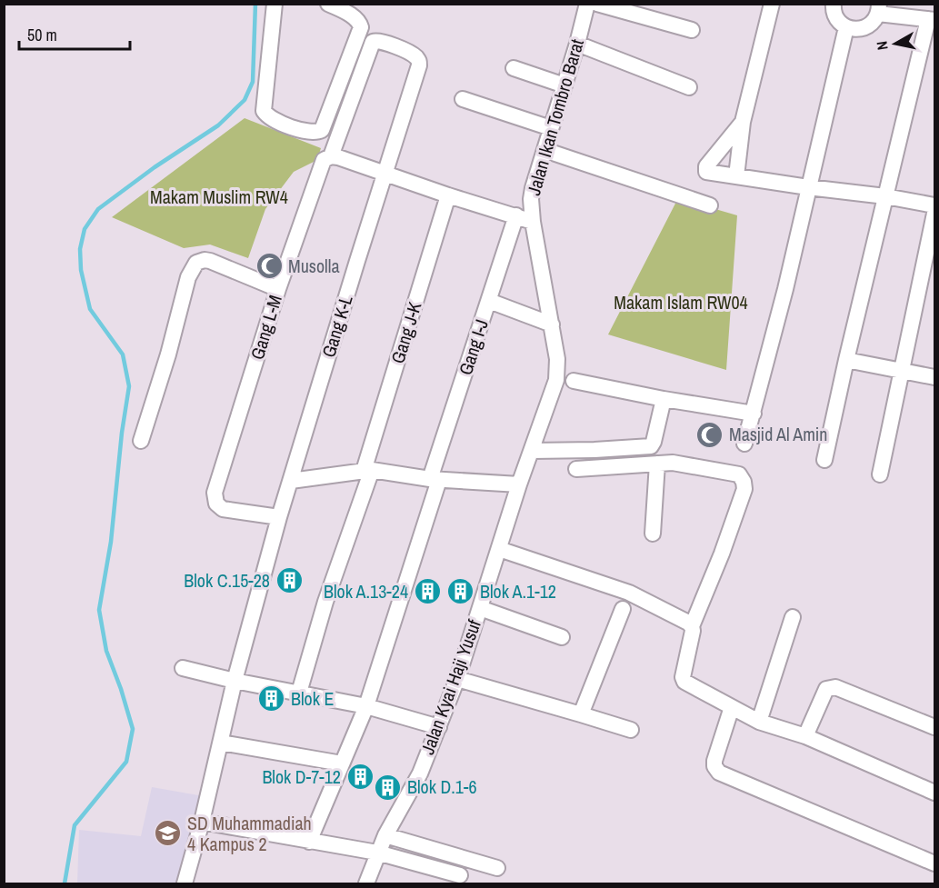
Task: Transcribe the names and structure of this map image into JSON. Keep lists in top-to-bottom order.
{
  "streets": {
    "street": [
      "Jalan Ikan Tombro Barat",
      "Gang K-L",
      "Gang L-M",
      "Gang J-K",
      "Gang I-J",
      "Jalan Kyai Haji Yusuf"
    ]
  },
  "crossings": [
    ["Jalan Ikan Tombro Barat", "Jalan Kyai Haji Yusuf"],
    ["Gang K-L", "Gang L-M"]
  ],
  "parks": ["Makam Muslim RW4", "Makam Islam RW04"],
  "places": {
    "mosque": ["Musolla", "Masjid Al Amin"],
    "building": [
      "Blok C.15-28",
      "Blok A.13-24",
      "Blok A.1-12",
      "Blok E",
      "Blok D-7-12",
      "Blok D.1-6"
    ],
    "school or university": ["SD Muhammadiah 4 Kampus 2"]
  },
  "scale_bar": "50 m",
  "north": "left"
}
